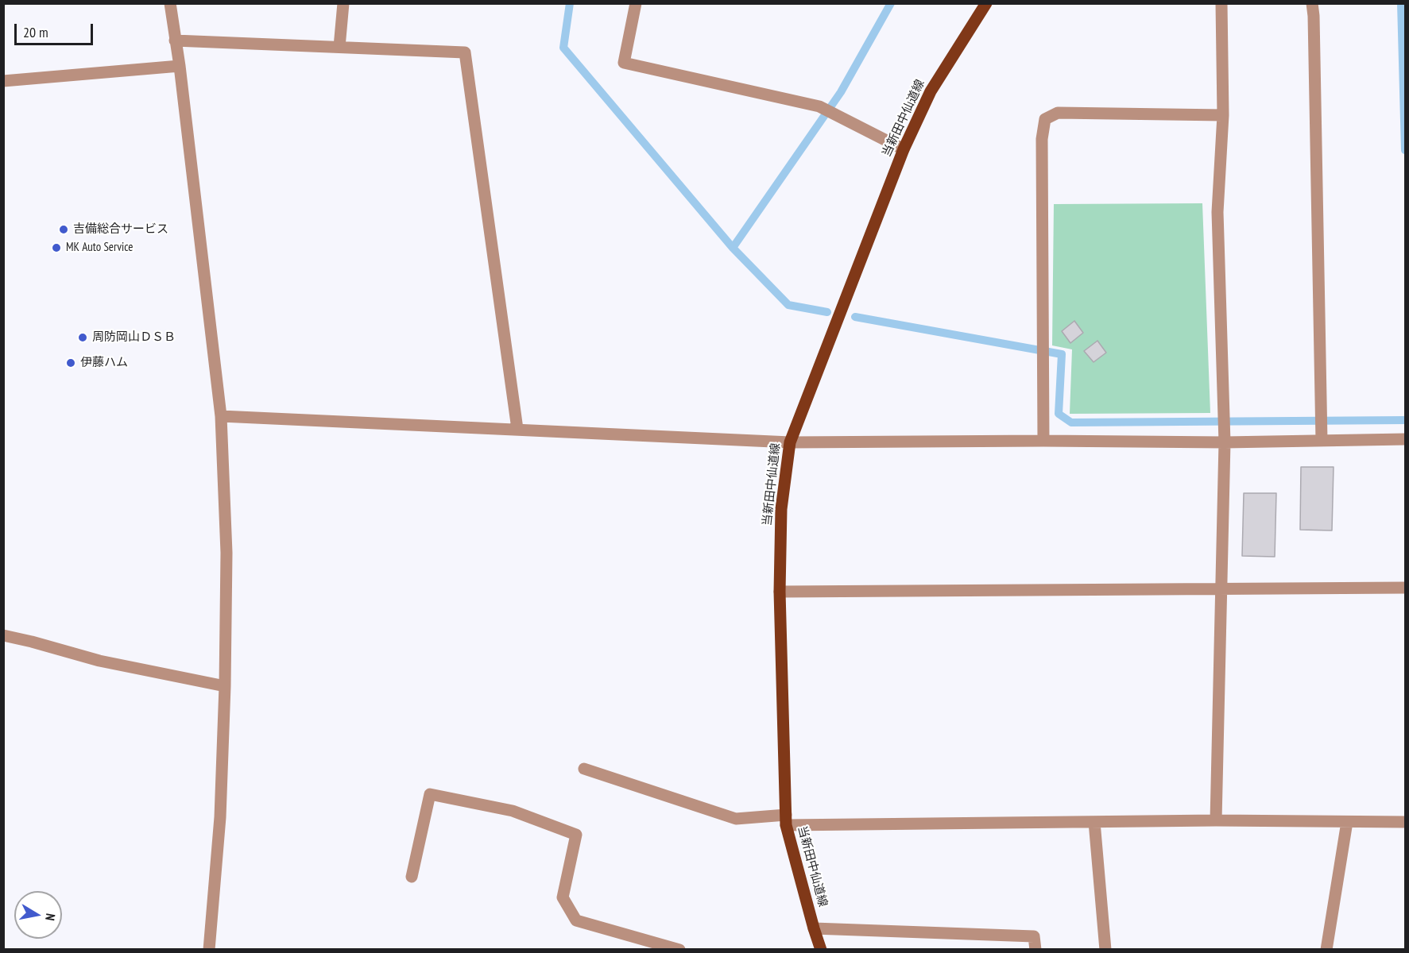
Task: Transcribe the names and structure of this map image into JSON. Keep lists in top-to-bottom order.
{
  "streets": {
    "main road": ["当新田中仙道線"]
  },
  "places": [
    "吉備総合サービス",
    "MK Auto Service",
    "周防岡山ＤＳＢ",
    "伊藤ハム"
  ],
  "scale_bar": "20 m",
  "north": "right"
}
